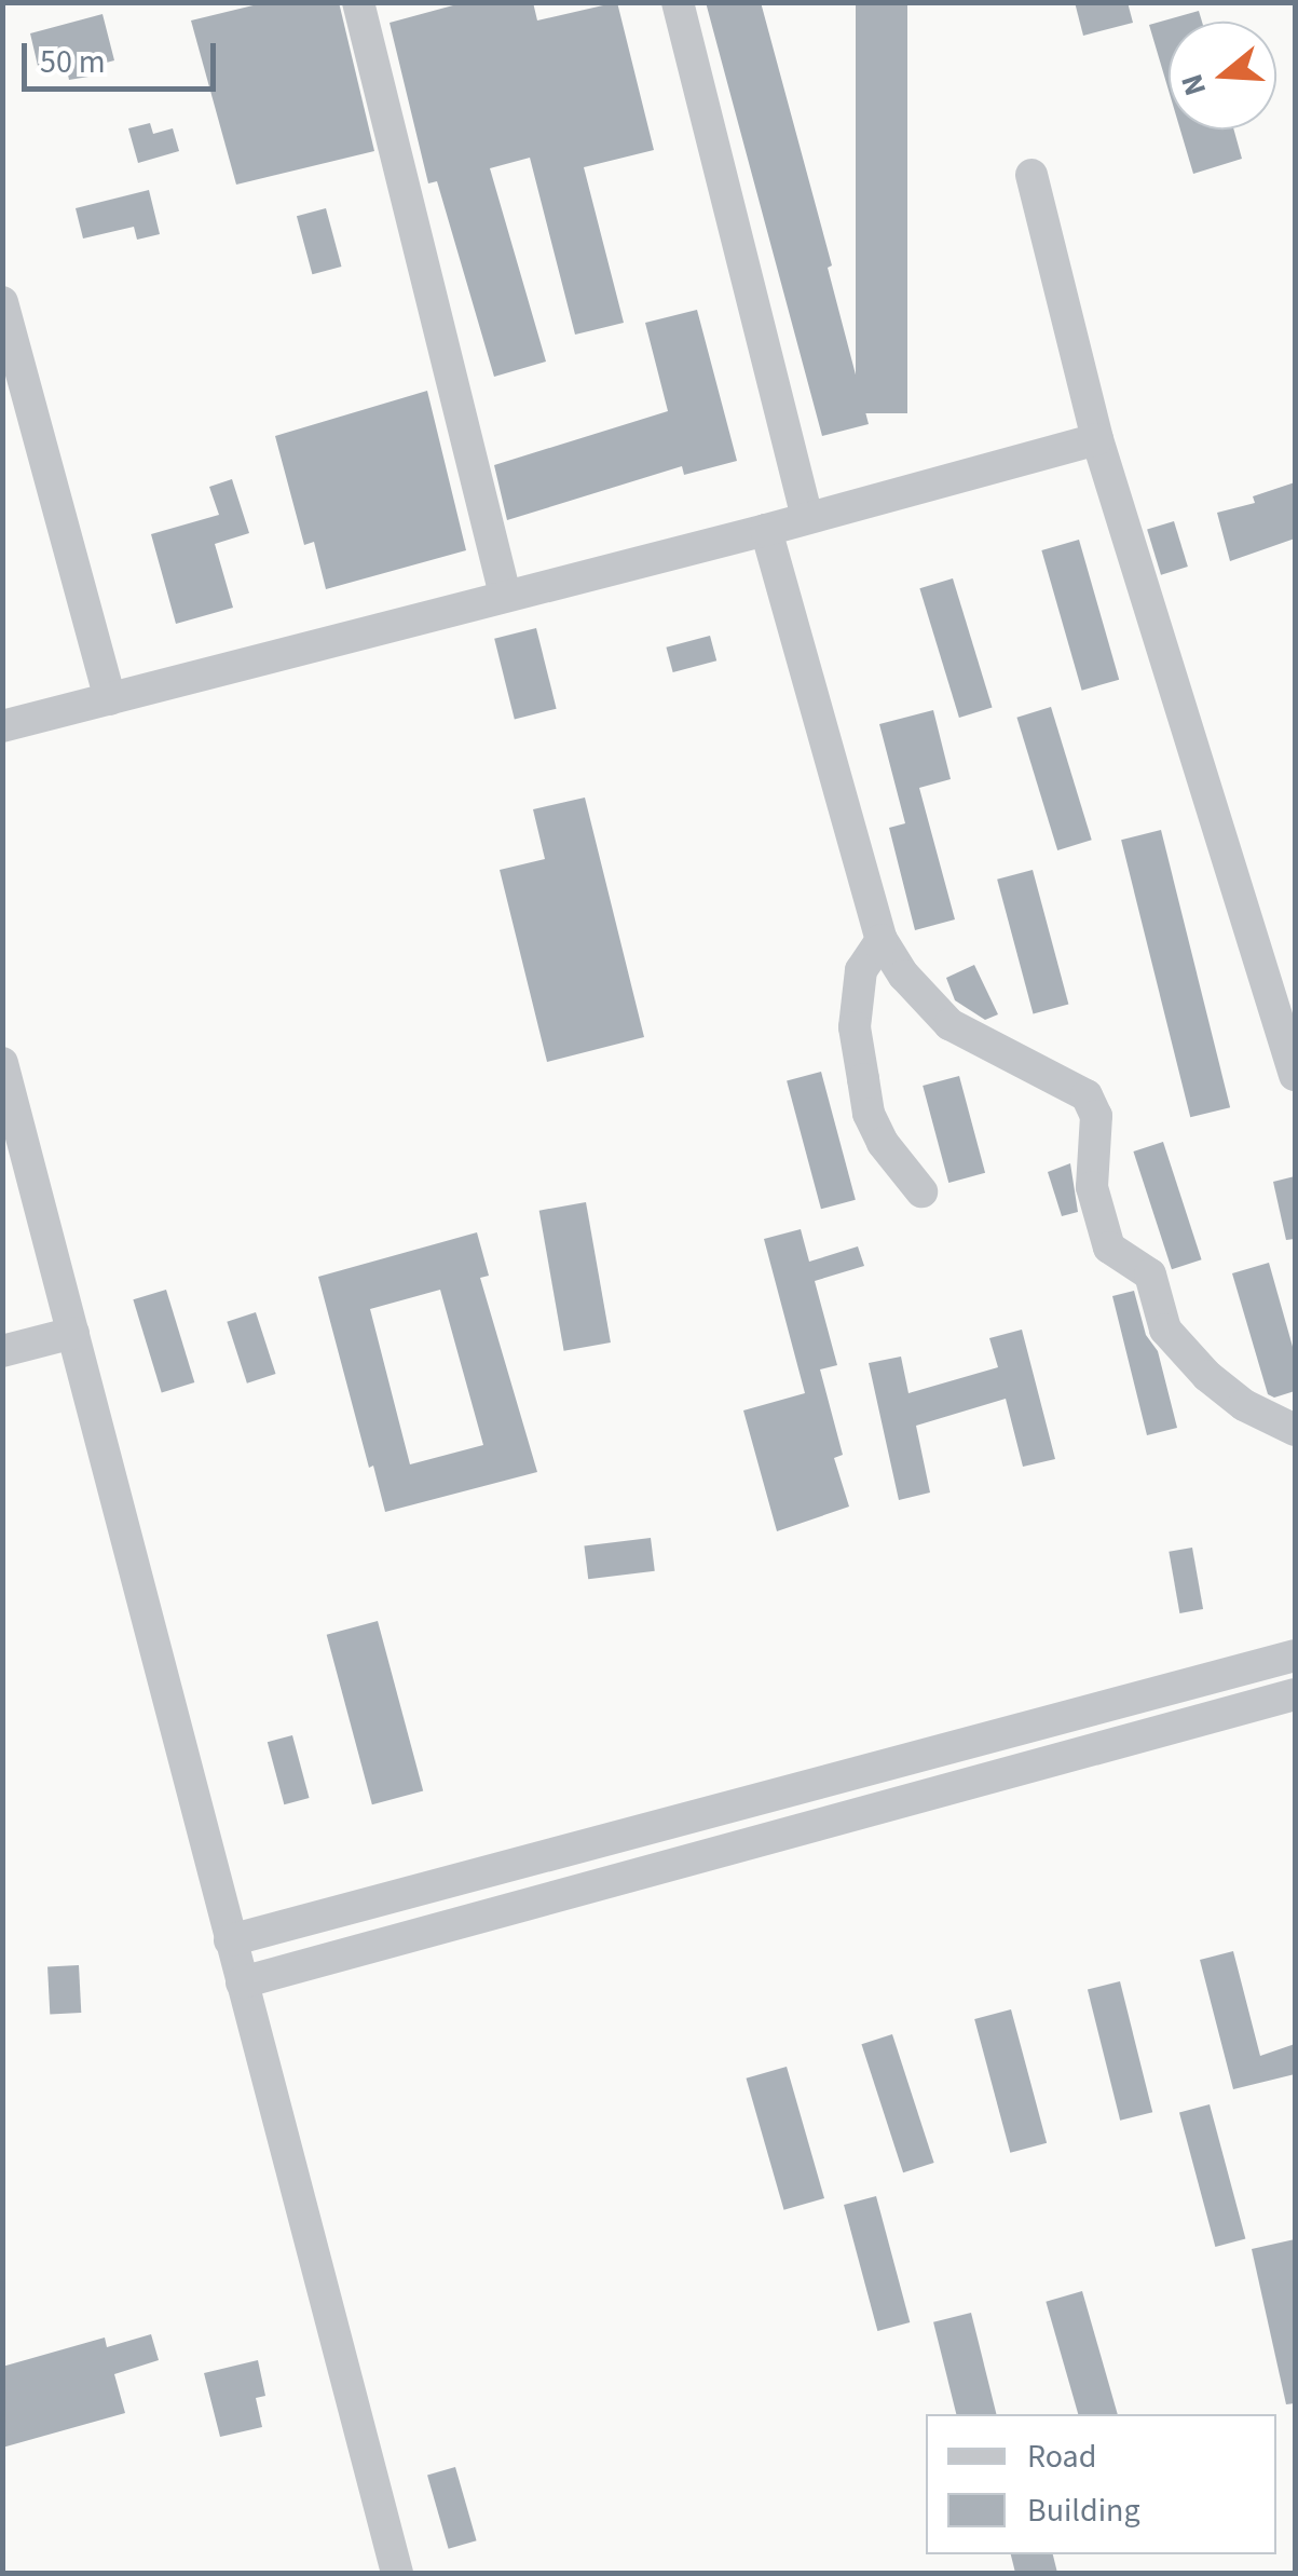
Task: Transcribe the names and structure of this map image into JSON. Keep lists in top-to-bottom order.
{
  "legend": ["Road", "Building"],
  "scale_bar": "50 m",
  "north": "left"
}
